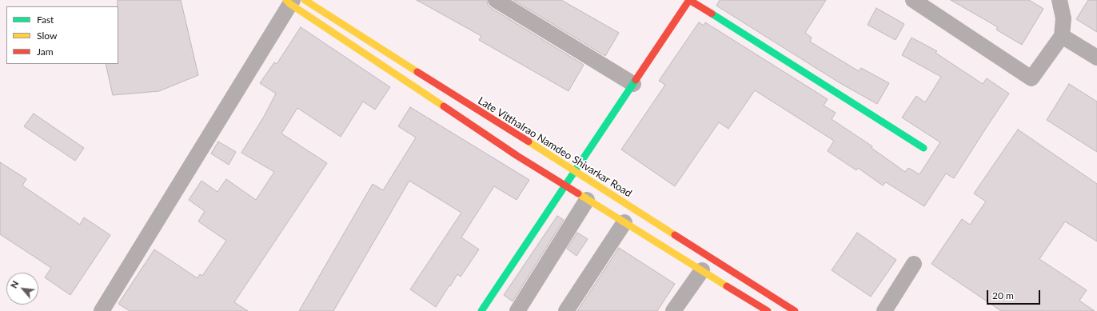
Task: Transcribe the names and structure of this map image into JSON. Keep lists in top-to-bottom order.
{
  "streets": {
    "main road": ["Late Vitthalrao Namdeo Shivarkar Road"]
  },
  "legend": ["Fast", "Slow", "Jam"],
  "scale_bar": "20 m",
  "north": "top left"
}
